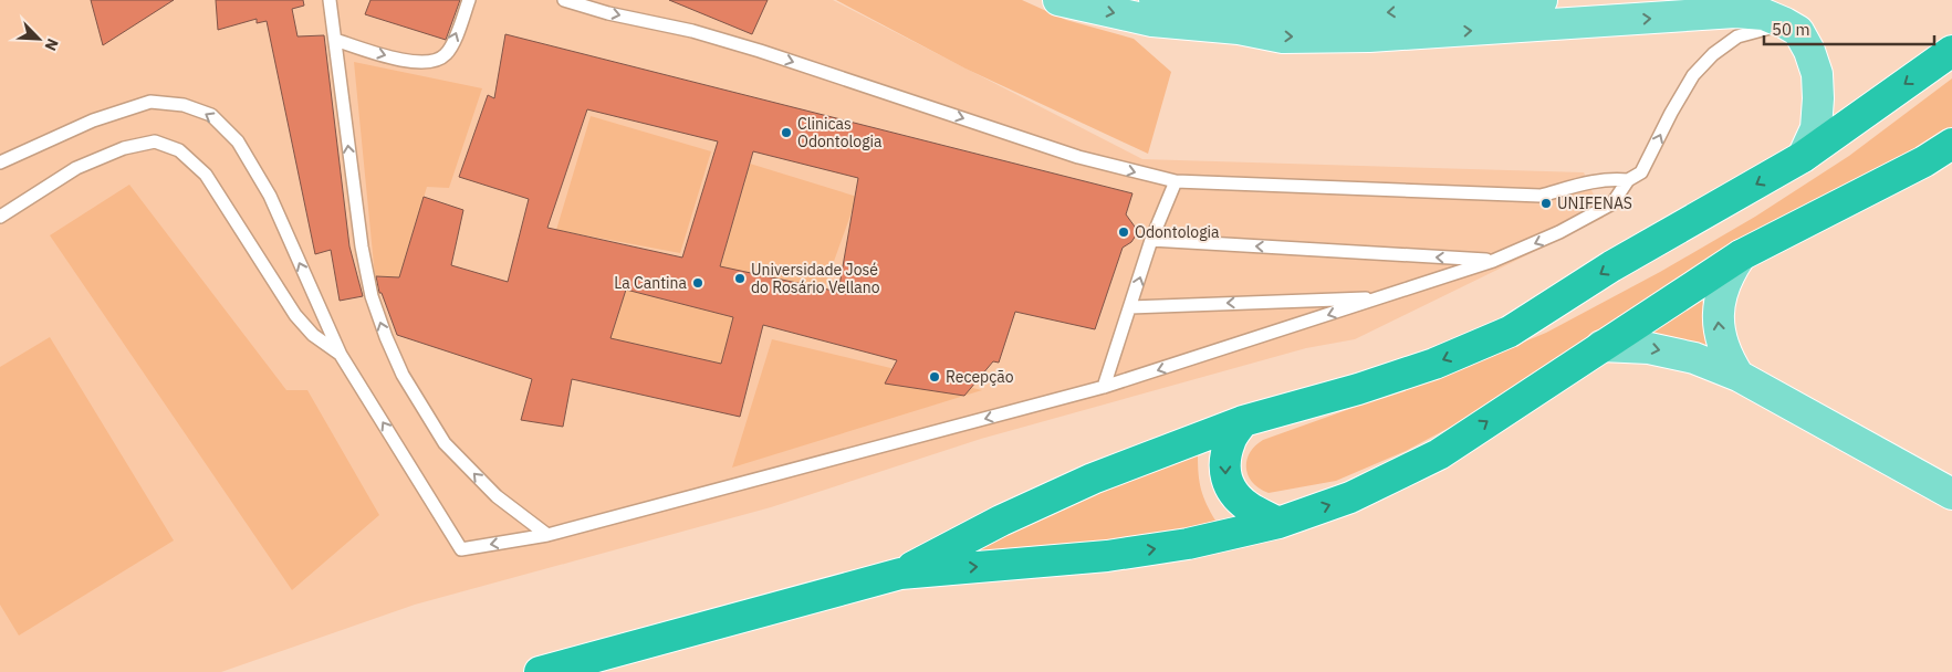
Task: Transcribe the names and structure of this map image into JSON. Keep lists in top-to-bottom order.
{
  "places": [
    "Clinicas Odontologia",
    "UNIFENAS",
    "Odontologia",
    "Universidade José do Rosário Vellano",
    "La Cantina",
    "Recepção"
  ],
  "scale_bar": "50 m",
  "north": "bottom right"
}
